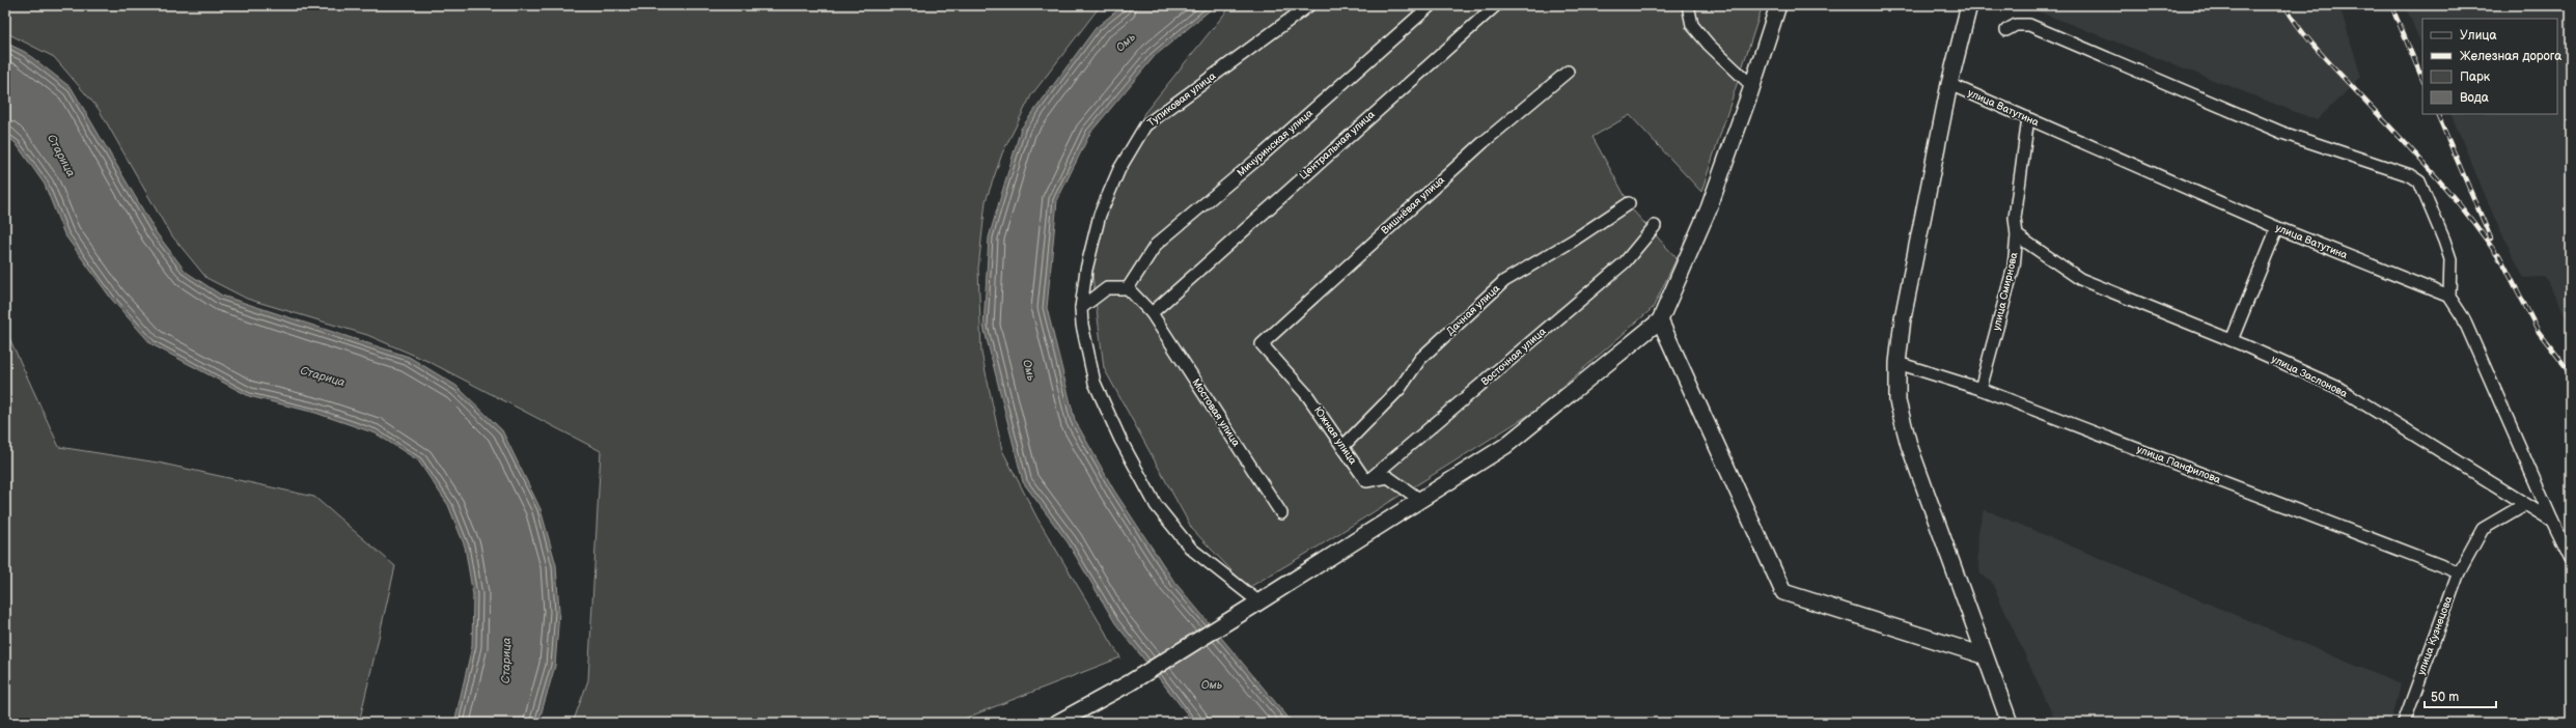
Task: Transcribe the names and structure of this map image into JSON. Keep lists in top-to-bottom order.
{
  "streets": {
    "street": [
      "Тупиковая улица",
      "улица Ватутина",
      "Мичуринская улица",
      "Центральная улица",
      "Вишнёвая улица",
      "улица Смирнова",
      "Дачная улица",
      "Восточная улица",
      "улица Заслонова",
      "Мостовая улица",
      "Южная улица",
      "улица Панфилова",
      "улица Кузнецова"
    ]
  },
  "crossings": [
    ["улица Ватутина", "улица Смирнова"],
    ["Мичуринская улица", "Мостовая улица"],
    ["Центральная улица", "Мостовая улица"],
    ["Вишнёвая улица", "Южная улица"],
    ["улица Смирнова", "улица Заслонова"],
    ["улица Смирнова", "улица Панфилова"],
    ["Дачная улица", "Южная улица"],
    ["Восточная улица", "Южная улица"],
    ["улица Заслонова", "улица Кузнецова"],
    ["улица Панфилова", "улица Кузнецова"]
  ],
  "water": ["Омь", "Старица"],
  "legend": [
    "Улица",
    "Железная дорога",
    "Парк",
    "Вода"
  ],
  "scale_bar": "50 m"
}
